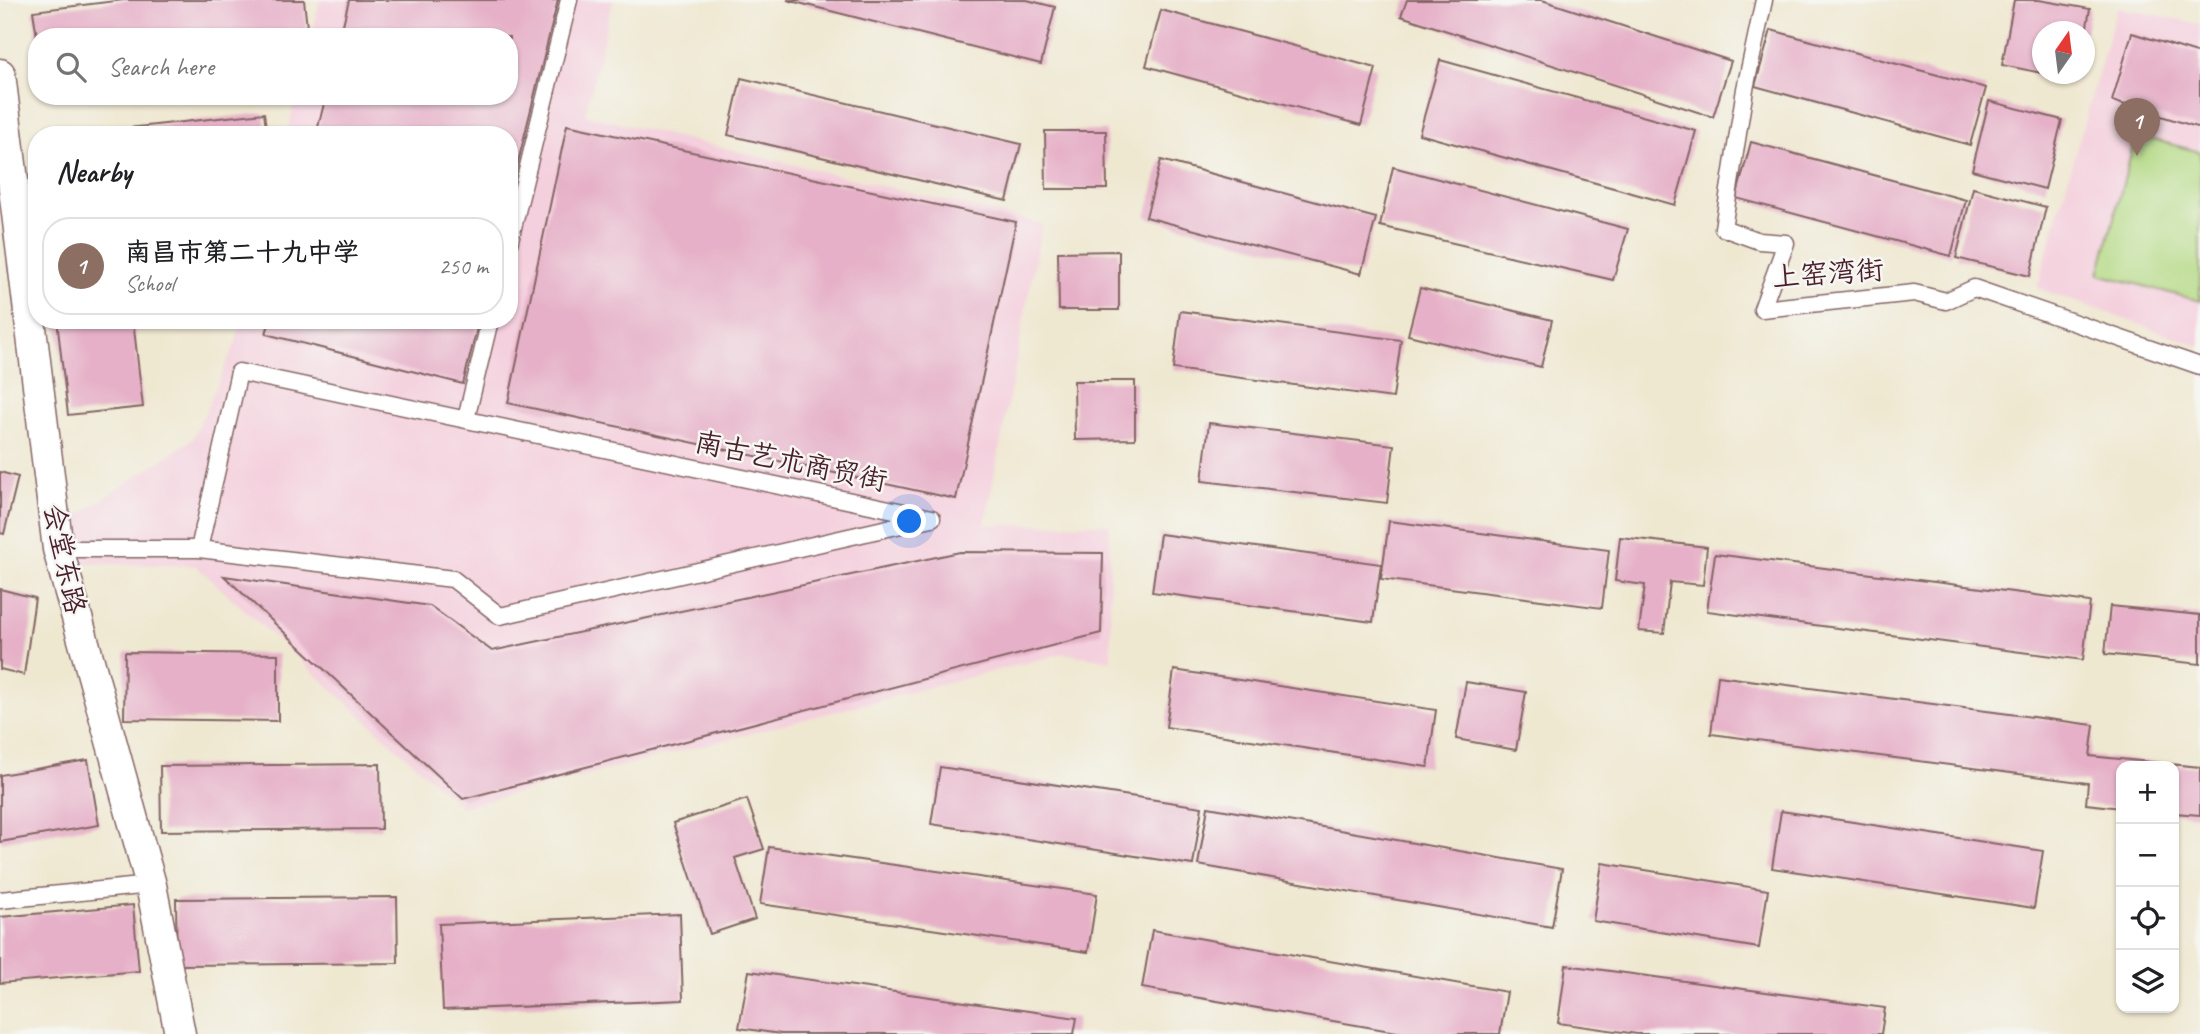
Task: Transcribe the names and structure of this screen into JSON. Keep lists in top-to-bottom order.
{
  "streets": {
    "street": ["会堂东路"],
    "lane": ["上窑湾街", "南古艺术商贸街"]
  },
  "crossings": [
    ["南古艺术商贸街", "会堂东路"]
  ],
  "north": "top",
  "page": {
    "search": "Search here",
    "pins": "1",
    "heading": "Nearby",
    "list": [
      {
        "mark": "1",
        "name": "南昌市第二十九中学",
        "note": "School",
        "value": "250 m"
      }
    ],
    "map_buttons": ["+", "−"]
  }
}
